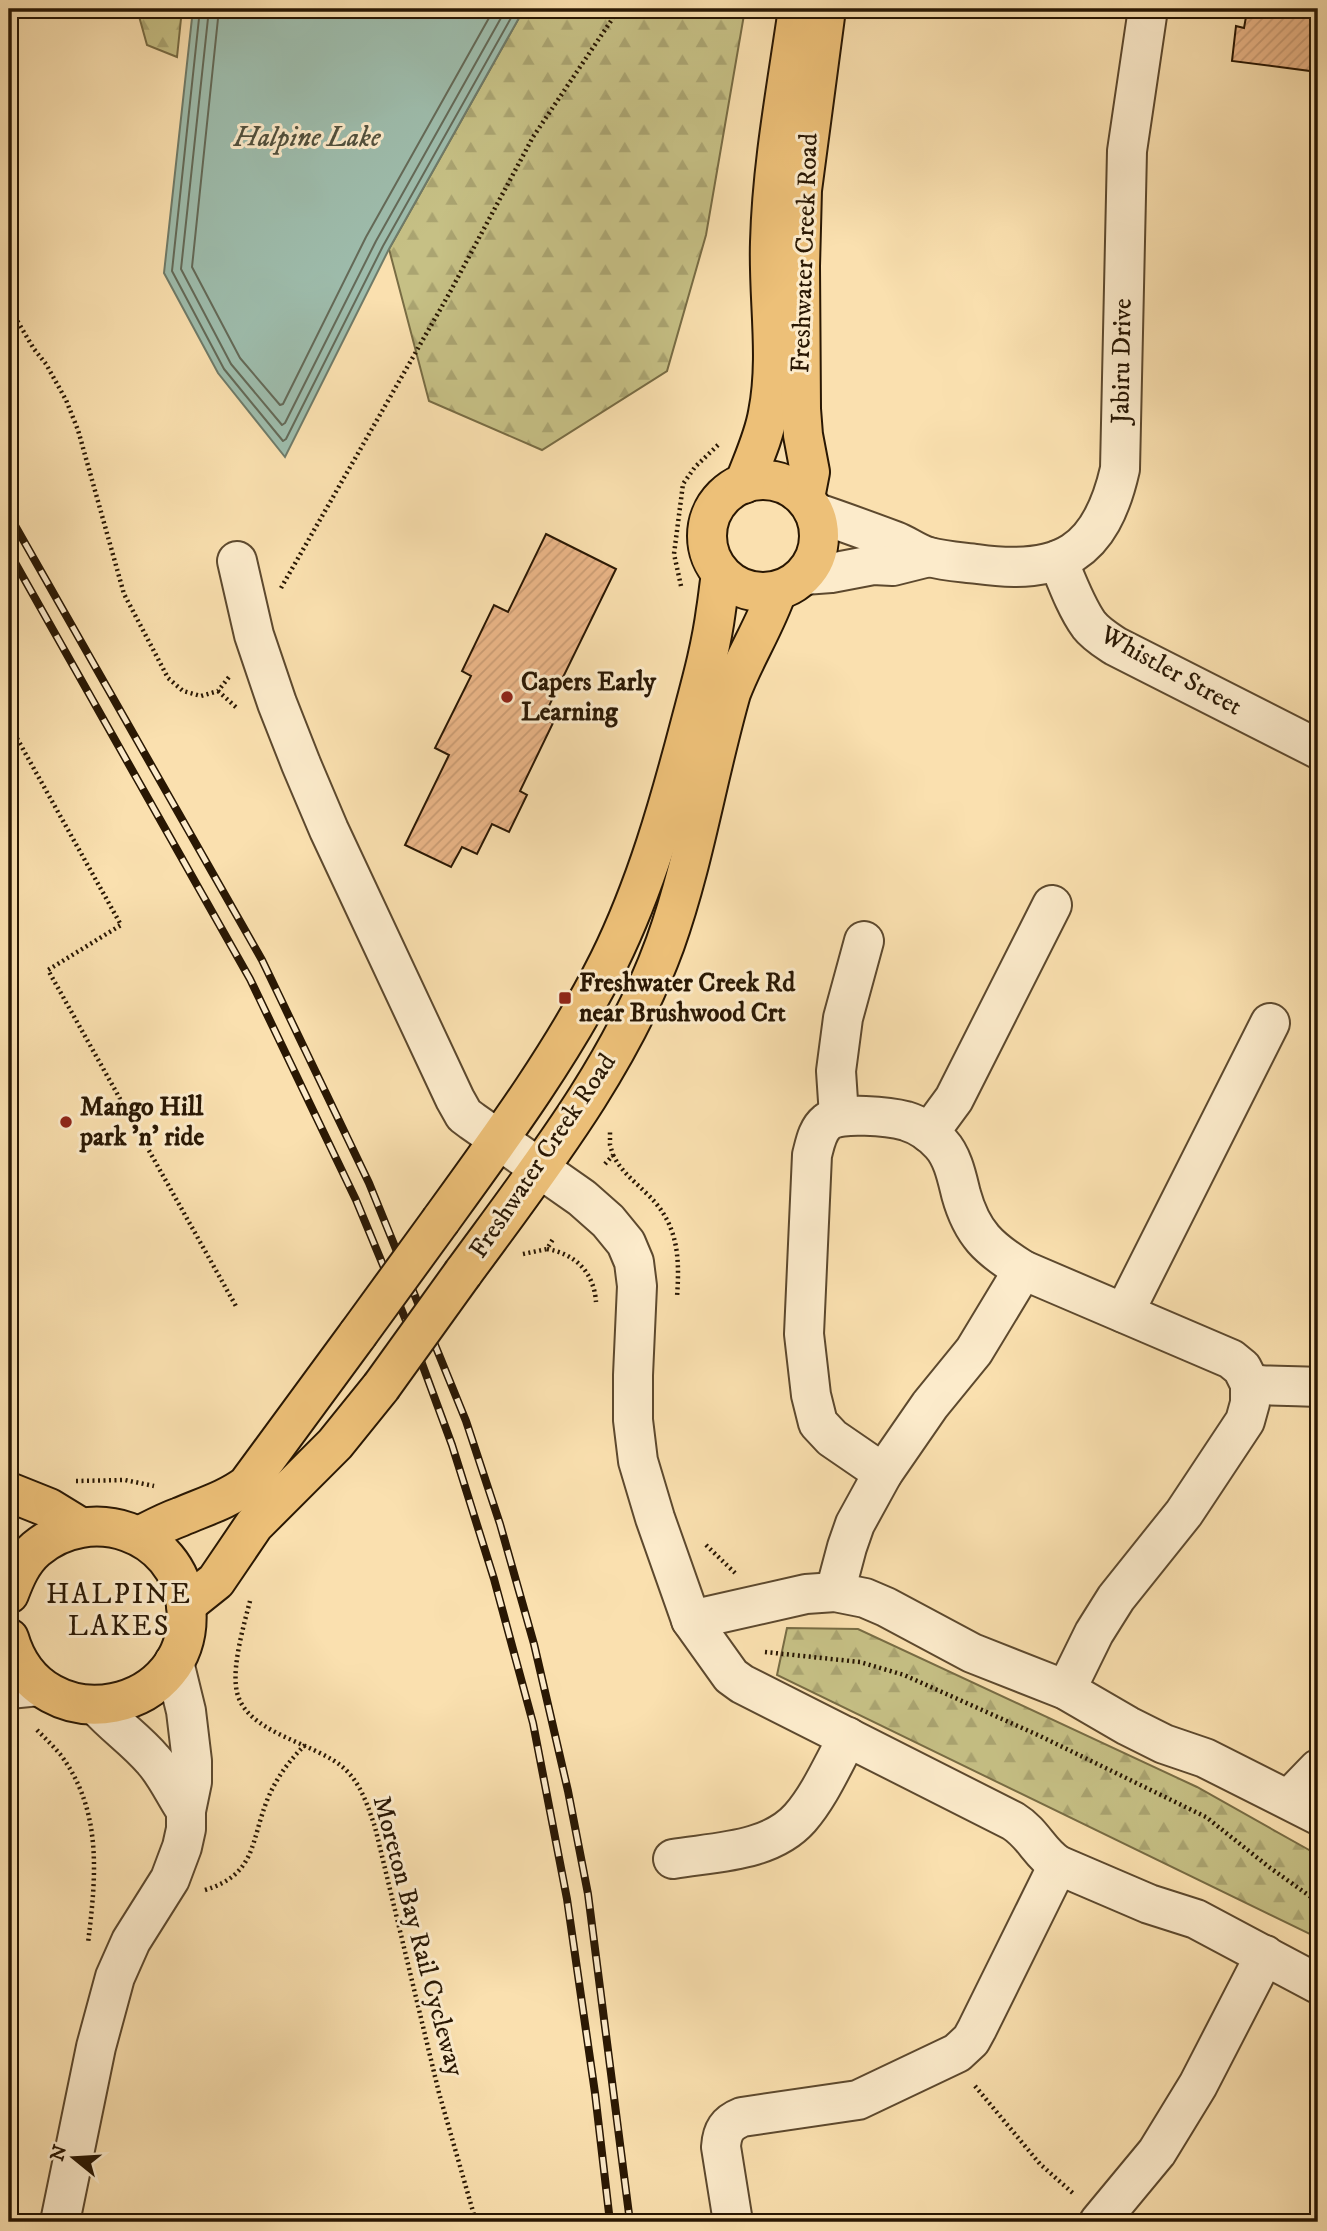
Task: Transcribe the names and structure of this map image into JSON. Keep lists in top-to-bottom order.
{
  "streets": {
    "main road": ["Freshwater Creek Road"],
    "street": ["Jabiru Drive", "Whistler Street"],
    "path": ["Moreton Bay Rail Cycleway"]
  },
  "crossings": [
    ["Freshwater Creek Road", "Jabiru Drive"],
    ["Jabiru Drive", "Whistler Street"]
  ],
  "districts": ["HALPINE LAKES"],
  "water": ["Halpine Lake"],
  "places": {
    "other": ["Capers Early Learning", "Mango Hill park 'n' ride"],
    "transit": ["Freshwater Creek Rd near Brushwood Crt"]
  },
  "north": "left"
}
